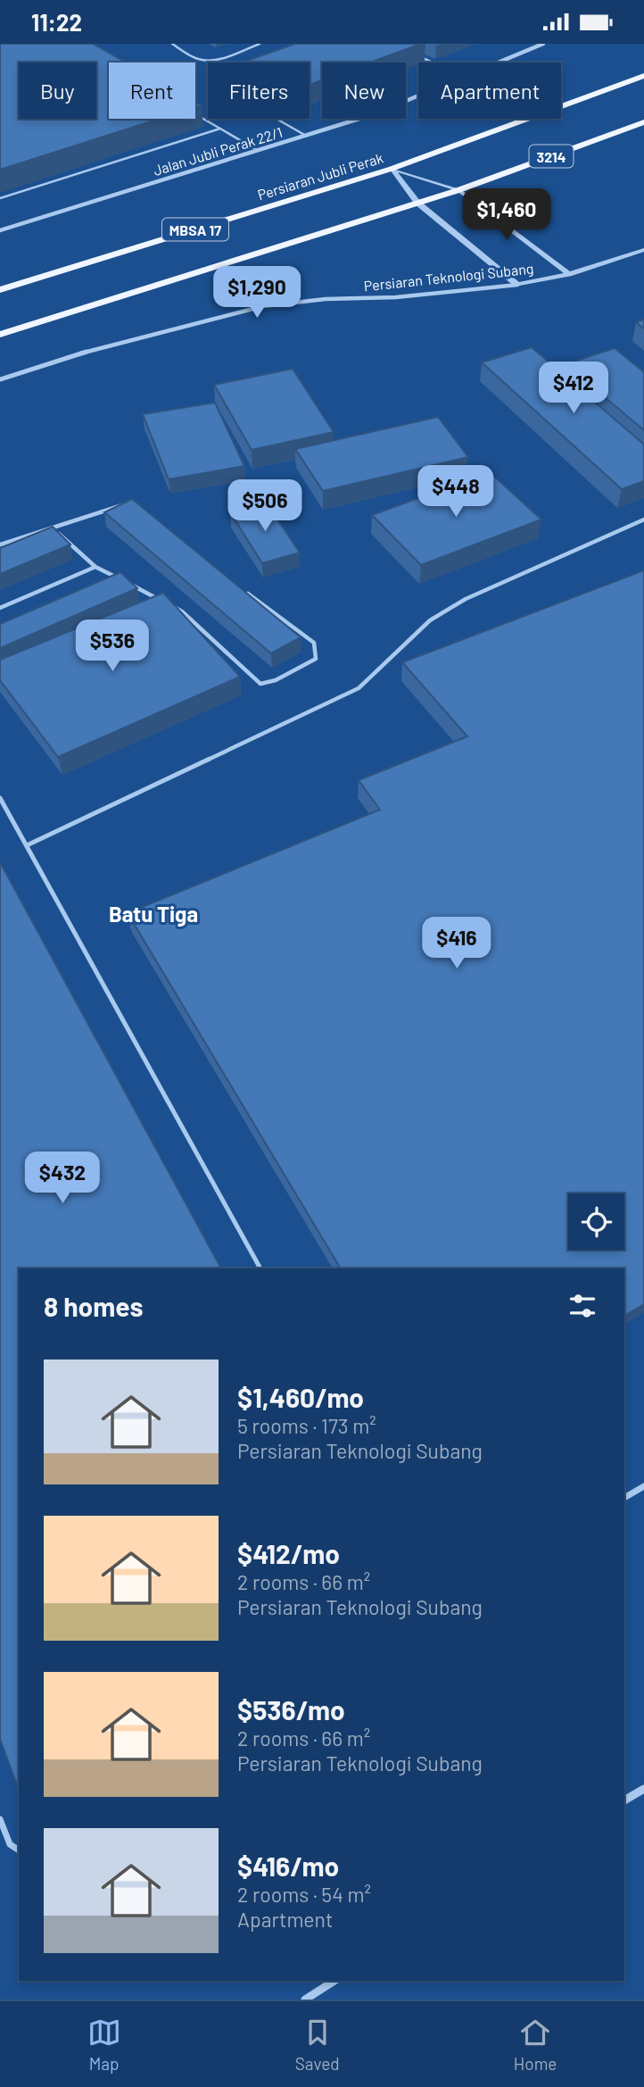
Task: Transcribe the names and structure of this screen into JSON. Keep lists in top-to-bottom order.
{
  "streets": {
    "main road": ["3214", "Persiaran Jubli Perak", "MBSA 17"],
    "street": ["Jalan Jubli Perak 22/1", "Persiaran Teknologi Subang"]
  },
  "crossings": [
    ["3214", "MBSA 17"]
  ],
  "districts": ["Batu Tiga"],
  "page": {
    "status": "11:22",
    "chip": [
      "Buy",
      "Rent",
      "Filters",
      "New",
      "Apartment"
    ],
    "price": [
      "$1,460",
      "$1,290",
      "$412",
      "$448",
      "$506",
      "$536",
      "$416",
      "$432"
    ],
    "heading": "8 homes",
    "list": [
      {
        "name": "$1,460/mo",
        "note": "5 rooms · 173 m² · Persiaran Teknologi Subang"
      },
      {
        "name": "$412/mo",
        "note": "2 rooms · 66 m² · Persiaran Teknologi Subang"
      },
      {
        "name": "$536/mo",
        "note": "2 rooms · 66 m² · Persiaran Teknologi Subang"
      },
      {
        "name": "$416/mo",
        "note": "2 rooms · 54 m² · Apartment"
      }
    ],
    "tabs": ["Map", "Saved", "Home"]
  }
}
